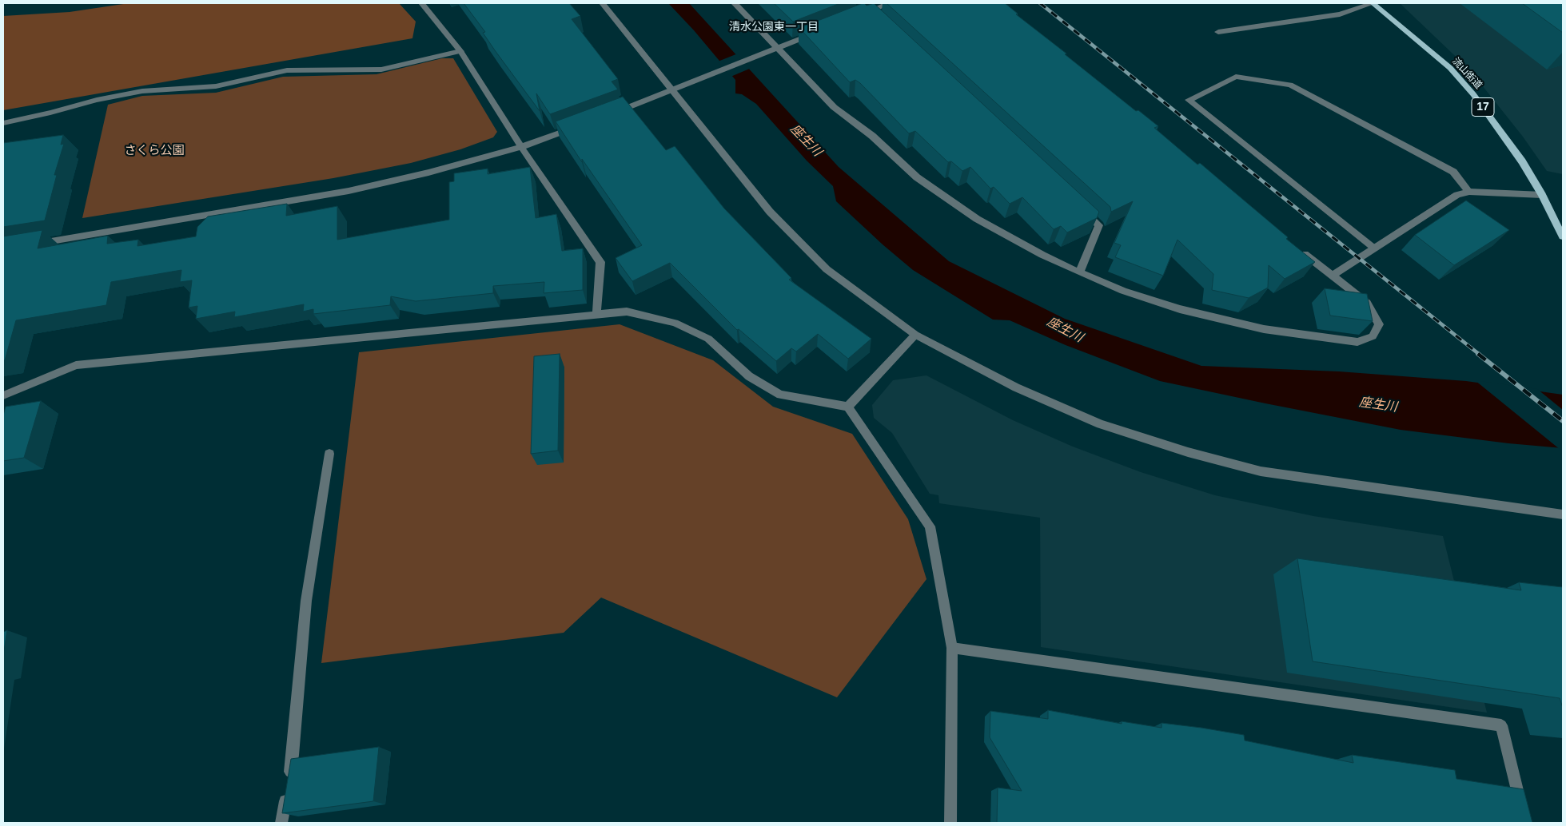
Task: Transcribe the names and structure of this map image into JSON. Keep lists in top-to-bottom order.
{
  "streets": {
    "main road": ["流山街道", "17"]
  },
  "districts": ["清水公園東一丁目"],
  "water": ["座生川"],
  "parks": ["さくら公園"]
}
